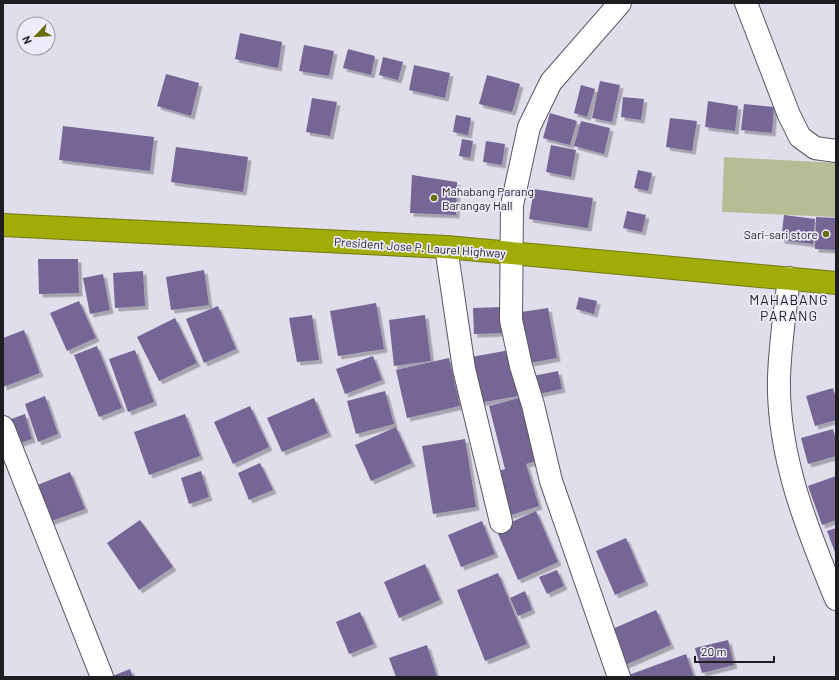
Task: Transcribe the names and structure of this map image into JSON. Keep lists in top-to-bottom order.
{
  "streets": {
    "highway": ["President Jose P. Laurel Highway"]
  },
  "districts": ["MAHABANG PARANG"],
  "places": ["Mahabang Parang Barangay Hall", "Sari-sari store"],
  "scale_bar": "20 m",
  "north": "bottom left"
}
